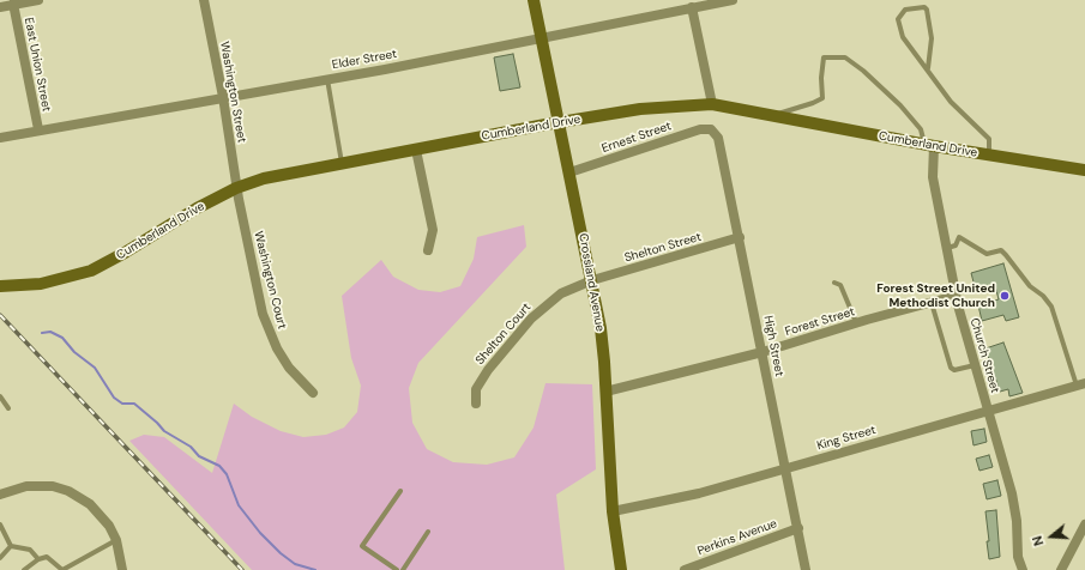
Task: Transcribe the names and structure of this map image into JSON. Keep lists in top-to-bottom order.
{
  "streets": {
    "main road": ["Cumberland Drive", "Crossland Avenue"],
    "street": [
      "Elder Street",
      "East Union Street",
      "Washington Street",
      "Ernest Street",
      "Shelton Street",
      "Washington Court",
      "Forest Street",
      "Shelton Court",
      "High Street",
      "Church Street",
      "King Street",
      "Perkins Avenue"
    ]
  },
  "crossings": [
    ["Elder Street", "East Union Street"],
    ["Elder Street", "Washington Street"],
    ["Elder Street", "Crossland Avenue"],
    ["Washington Street", "Cumberland Drive"],
    ["Washington Street", "Washington Court"],
    ["Cumberland Drive", "Washington Court"],
    ["Cumberland Drive", "Crossland Avenue"],
    ["Cumberland Drive", "Church Street"],
    ["Ernest Street", "Crossland Avenue"],
    ["Ernest Street", "High Street"],
    ["Shelton Street", "Crossland Avenue"],
    ["Shelton Street", "Shelton Court"],
    ["Shelton Street", "High Street"],
    ["Crossland Avenue", "Forest Street"],
    ["Crossland Avenue", "Shelton Court"],
    ["Crossland Avenue", "King Street"],
    ["Forest Street", "High Street"],
    ["Forest Street", "Church Street"],
    ["High Street", "King Street"],
    ["High Street", "Perkins Avenue"],
    ["Church Street", "King Street"]
  ],
  "places": ["Forest Street United Methodist Church"],
  "north": "left"
}
